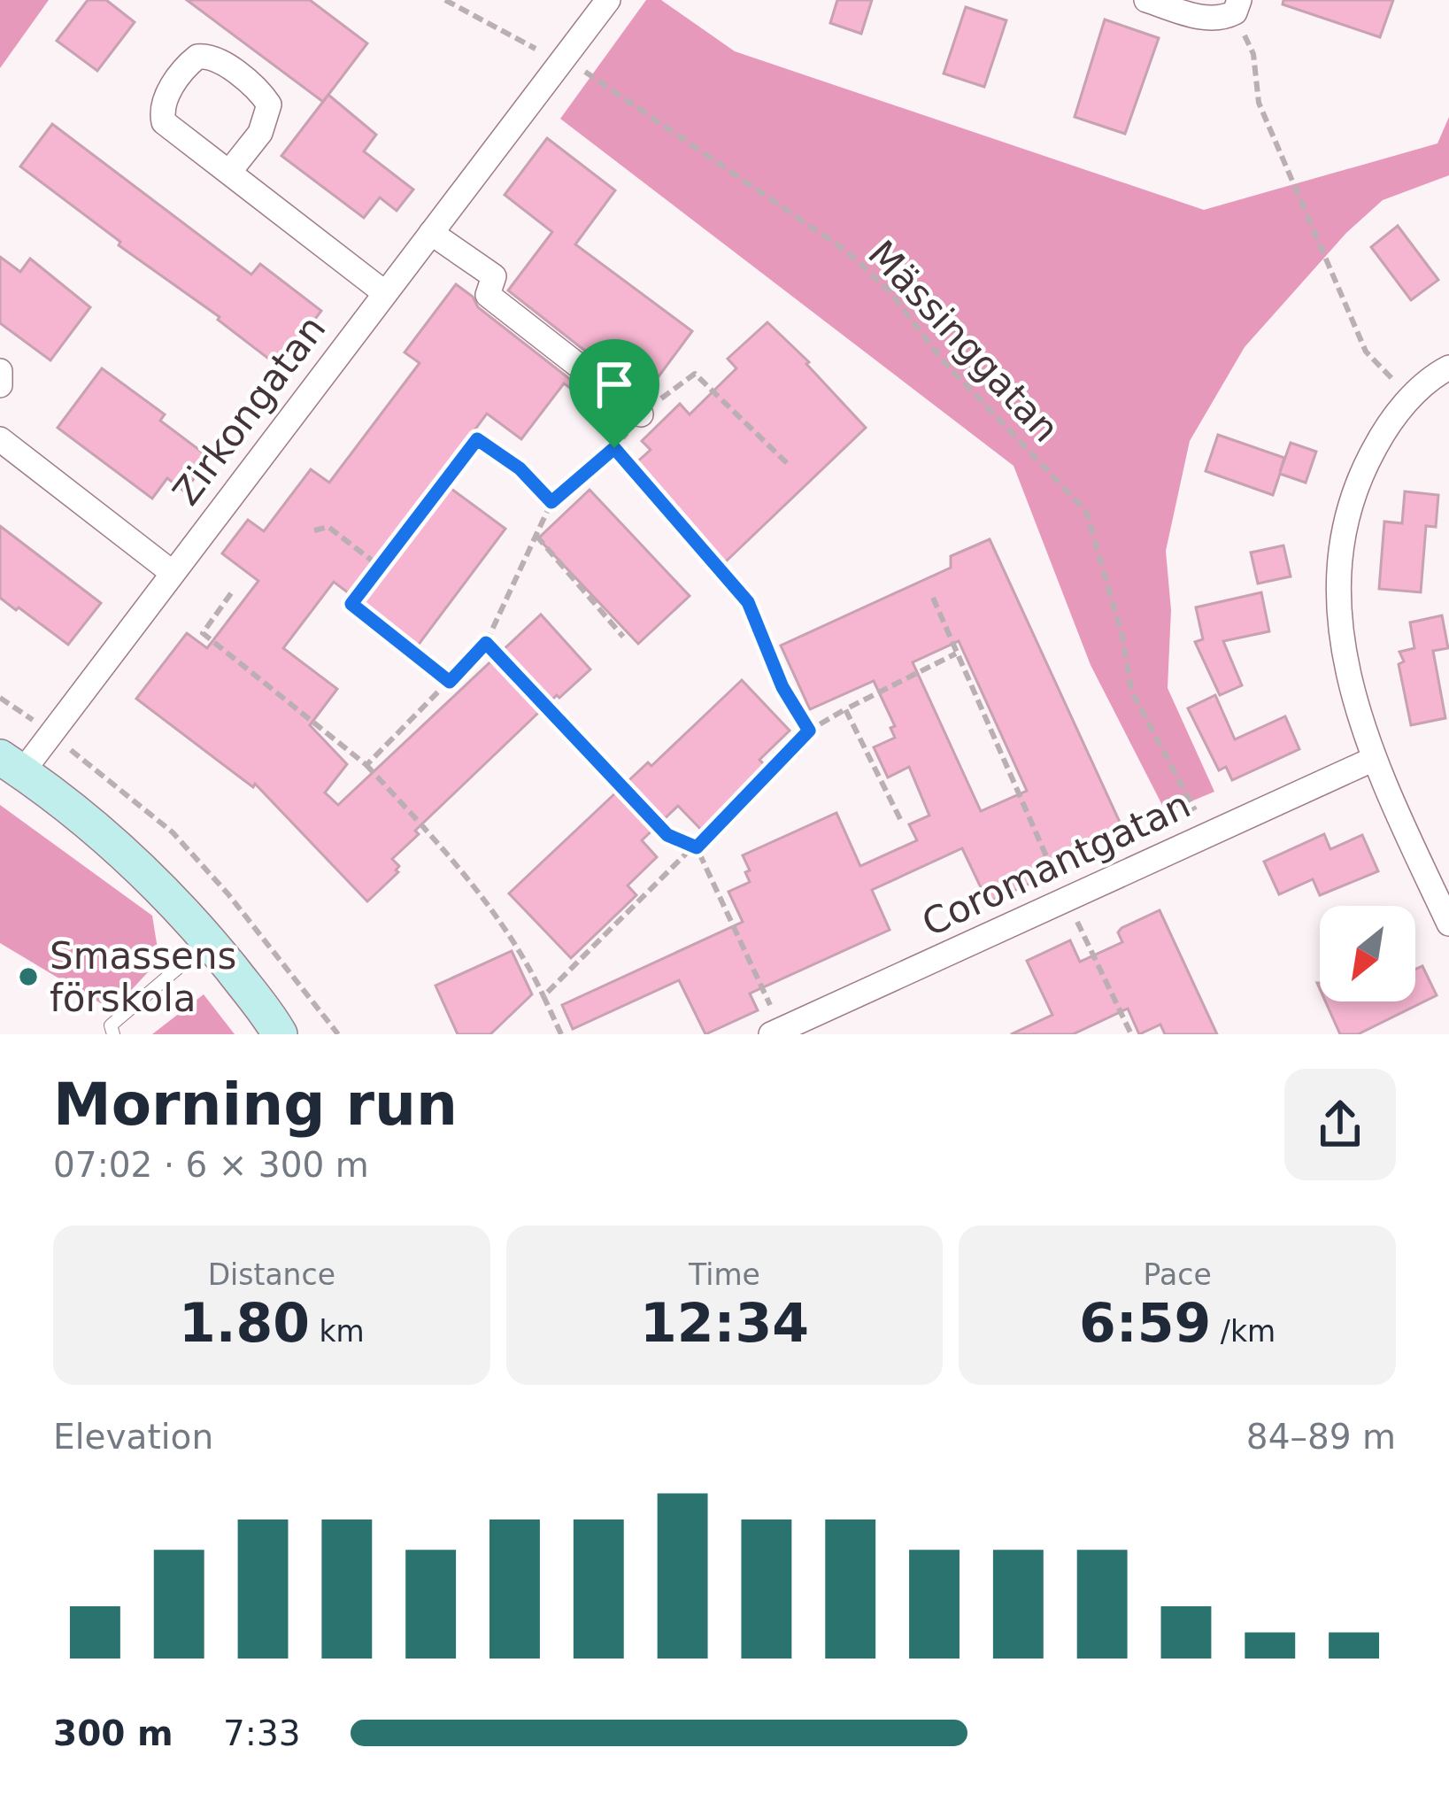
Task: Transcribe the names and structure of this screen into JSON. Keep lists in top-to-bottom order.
{
  "streets": {
    "street": ["Zirkongatan", "Coromantgatan"],
    "path": ["Mässinggatan"]
  },
  "crossings": [
    ["Mässinggatan", "Zirkongatan"],
    ["Mässinggatan", "Coromantgatan"]
  ],
  "places": ["Smassens förskola"],
  "north": "bottom left",
  "page": {
    "heading": ["Morning run", "07:02 · 6 × 300 m"],
    "stats": [
      ["Distance", "1.80 km"],
      ["Time", "12:34"],
      ["Pace", "6:59 /km"]
    ],
    "chart": ["Elevation", "84–89 m"],
    "list": [
      {
        "name": "300 m",
        "note": "7:33"
      }
    ]
  }
}
